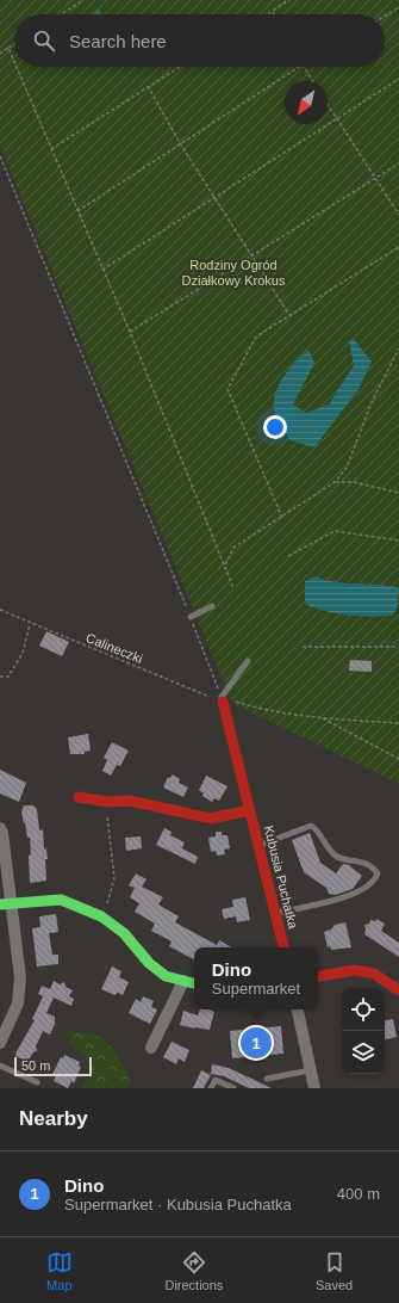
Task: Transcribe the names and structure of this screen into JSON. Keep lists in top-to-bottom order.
{
  "streets": {
    "street": ["Kubusia Puchatka"],
    "path": ["Calineczki"]
  },
  "crossings": [
    ["Calineczki", "Kubusia Puchatka"]
  ],
  "parks": ["Rodziny Ogród Działkowy Krokus"],
  "scale_bar": "50 m",
  "north": "bottom left",
  "page": {
    "search": "Search here",
    "popup": ["Dino", "Supermarket"],
    "pins": "1",
    "scale": "50 m",
    "heading": "Nearby",
    "list": [
      {
        "mark": "1",
        "name": "Dino",
        "note": "Supermarket · Kubusia Puchatka",
        "value": "400 m"
      }
    ],
    "nav": ["Map", "Directions", "Saved"]
  }
}
